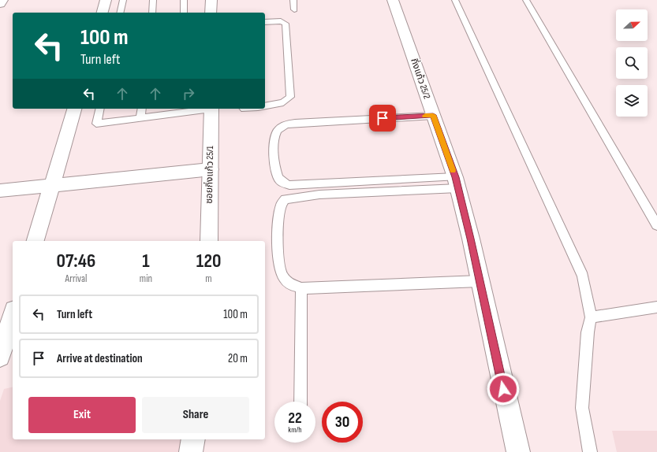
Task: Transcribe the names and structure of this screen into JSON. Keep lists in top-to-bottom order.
{
  "streets": {
    "street": ["กิ่งแก้ว 25/2", "ซอยกิ่งแก้ว 25/1"]
  },
  "north": "right",
  "page": {
    "turn": ["100 m", "Turn left"],
    "eta": [
      "07:46",
      "Arrival",
      "1",
      "min",
      "120",
      "m"
    ],
    "list": [
      {
        "name": "Turn left",
        "value": "100 m"
      },
      {
        "name": "Arrive at destination",
        "value": "20 m"
      }
    ],
    "buttons": ["Exit", "Share"],
    "speed": "22 km/h",
    "limit": "30"
  }
}
